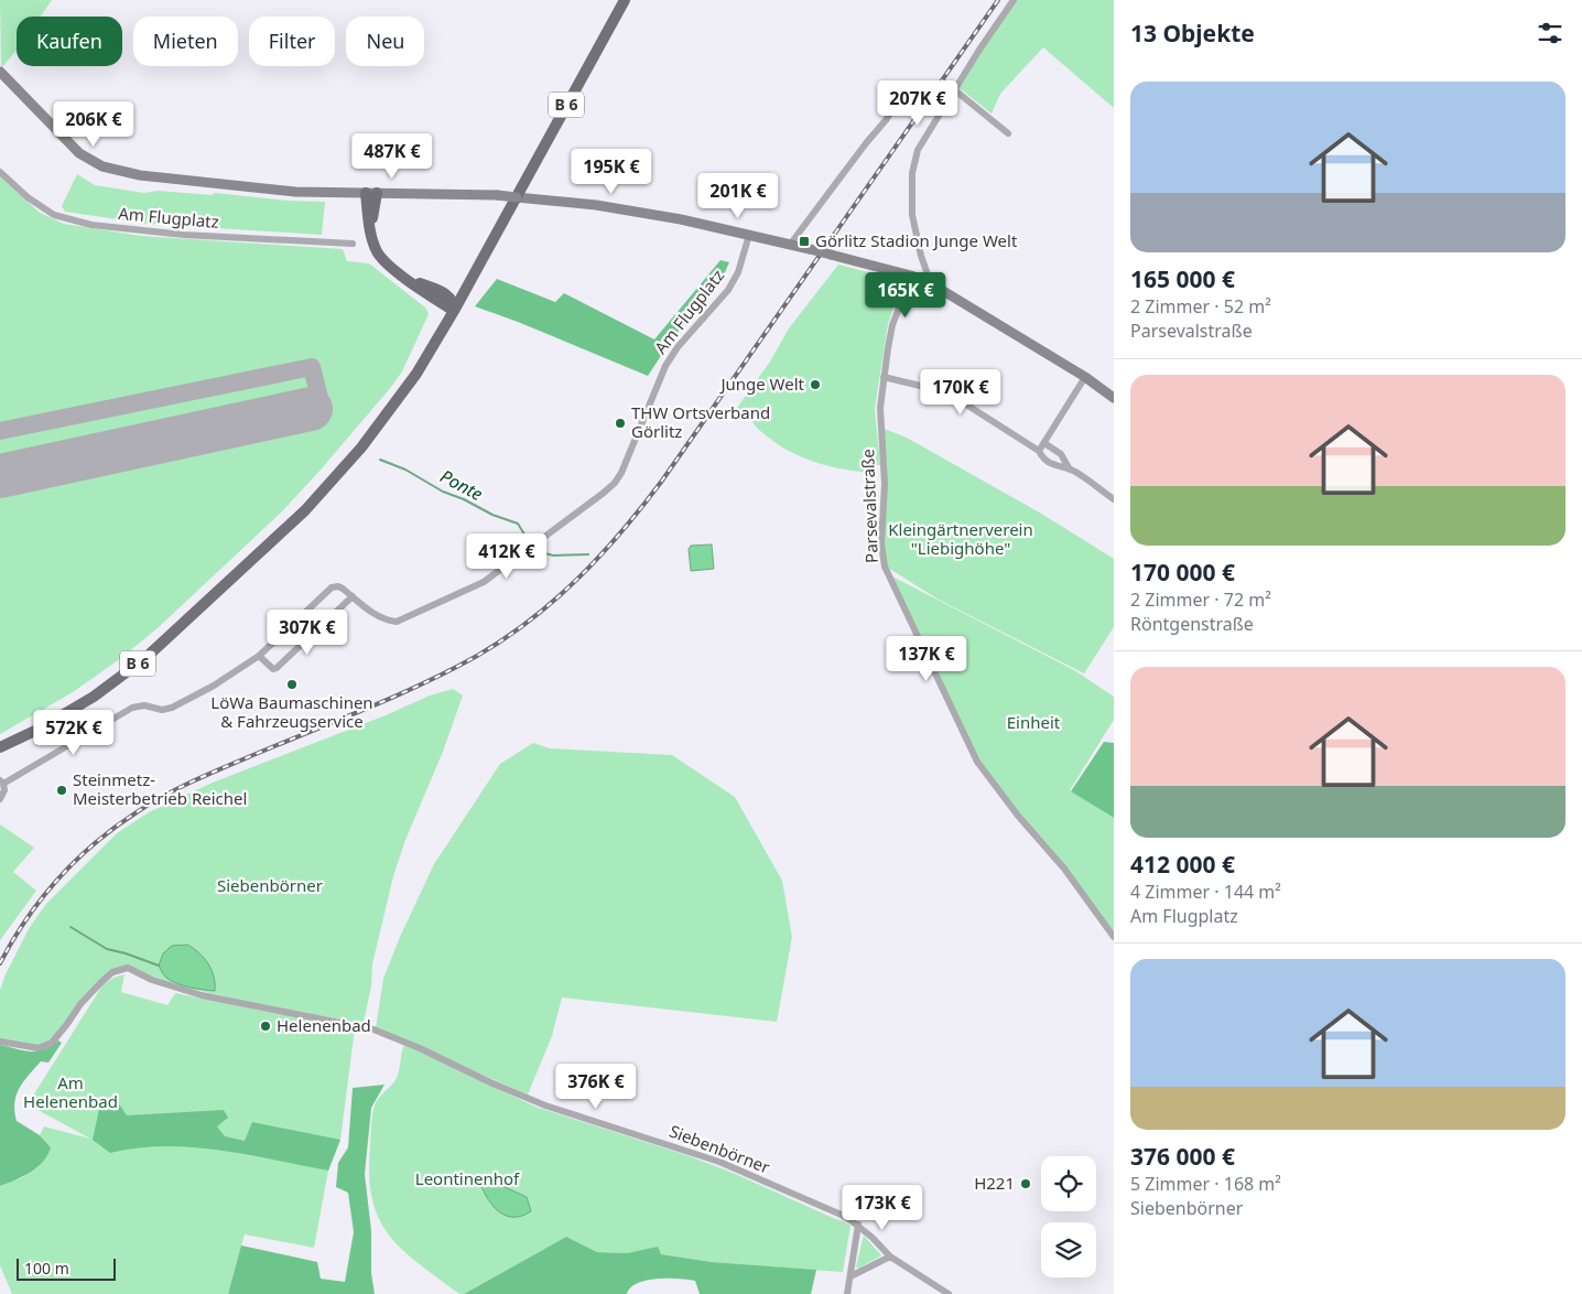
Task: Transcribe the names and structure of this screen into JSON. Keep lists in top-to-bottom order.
{
  "streets": {
    "main road": ["B 6"],
    "street": ["Am Flugplatz", "Parsevalstraße", "Siebenbörner"]
  },
  "water": ["Ponte"],
  "parks": [
    "Kleingärtnerverein \"Liebighöhe\"",
    "Einheit",
    "Siebenbörner",
    "Am Helenenbad",
    "Leontinenhof"
  ],
  "places": {
    "transit": ["Görlitz Stadion Junge Welt"],
    "other": [
      "Junge Welt",
      "THW Ortsverband Görlitz",
      "LöWa Baumaschinen & Fahrzeugservice",
      "Steinmetz- Meisterbetrieb Reichel",
      "Helenenbad",
      "H221"
    ]
  },
  "scale_bar": "100 m",
  "page": {
    "heading": "13 Objekte",
    "chip": [
      "Kaufen",
      "Mieten",
      "Filter",
      "Neu"
    ],
    "list": [
      {
        "name": "165 000 €",
        "note": "2 Zimmer · 52 m² · Parsevalstraße"
      },
      {
        "name": "170 000 €",
        "note": "2 Zimmer · 72 m² · Röntgenstraße"
      },
      {
        "name": "412 000 €",
        "note": "4 Zimmer · 144 m² · Am Flugplatz"
      },
      {
        "name": "376 000 €",
        "note": "5 Zimmer · 168 m² · Siebenbörner"
      }
    ],
    "price": [
      "207K €",
      "206K €",
      "487K €",
      "195K €",
      "201K €",
      "165K €",
      "170K €",
      "412K €",
      "307K €",
      "137K €",
      "572K €",
      "376K €",
      "173K €"
    ],
    "scale": "100 m"
  }
}
